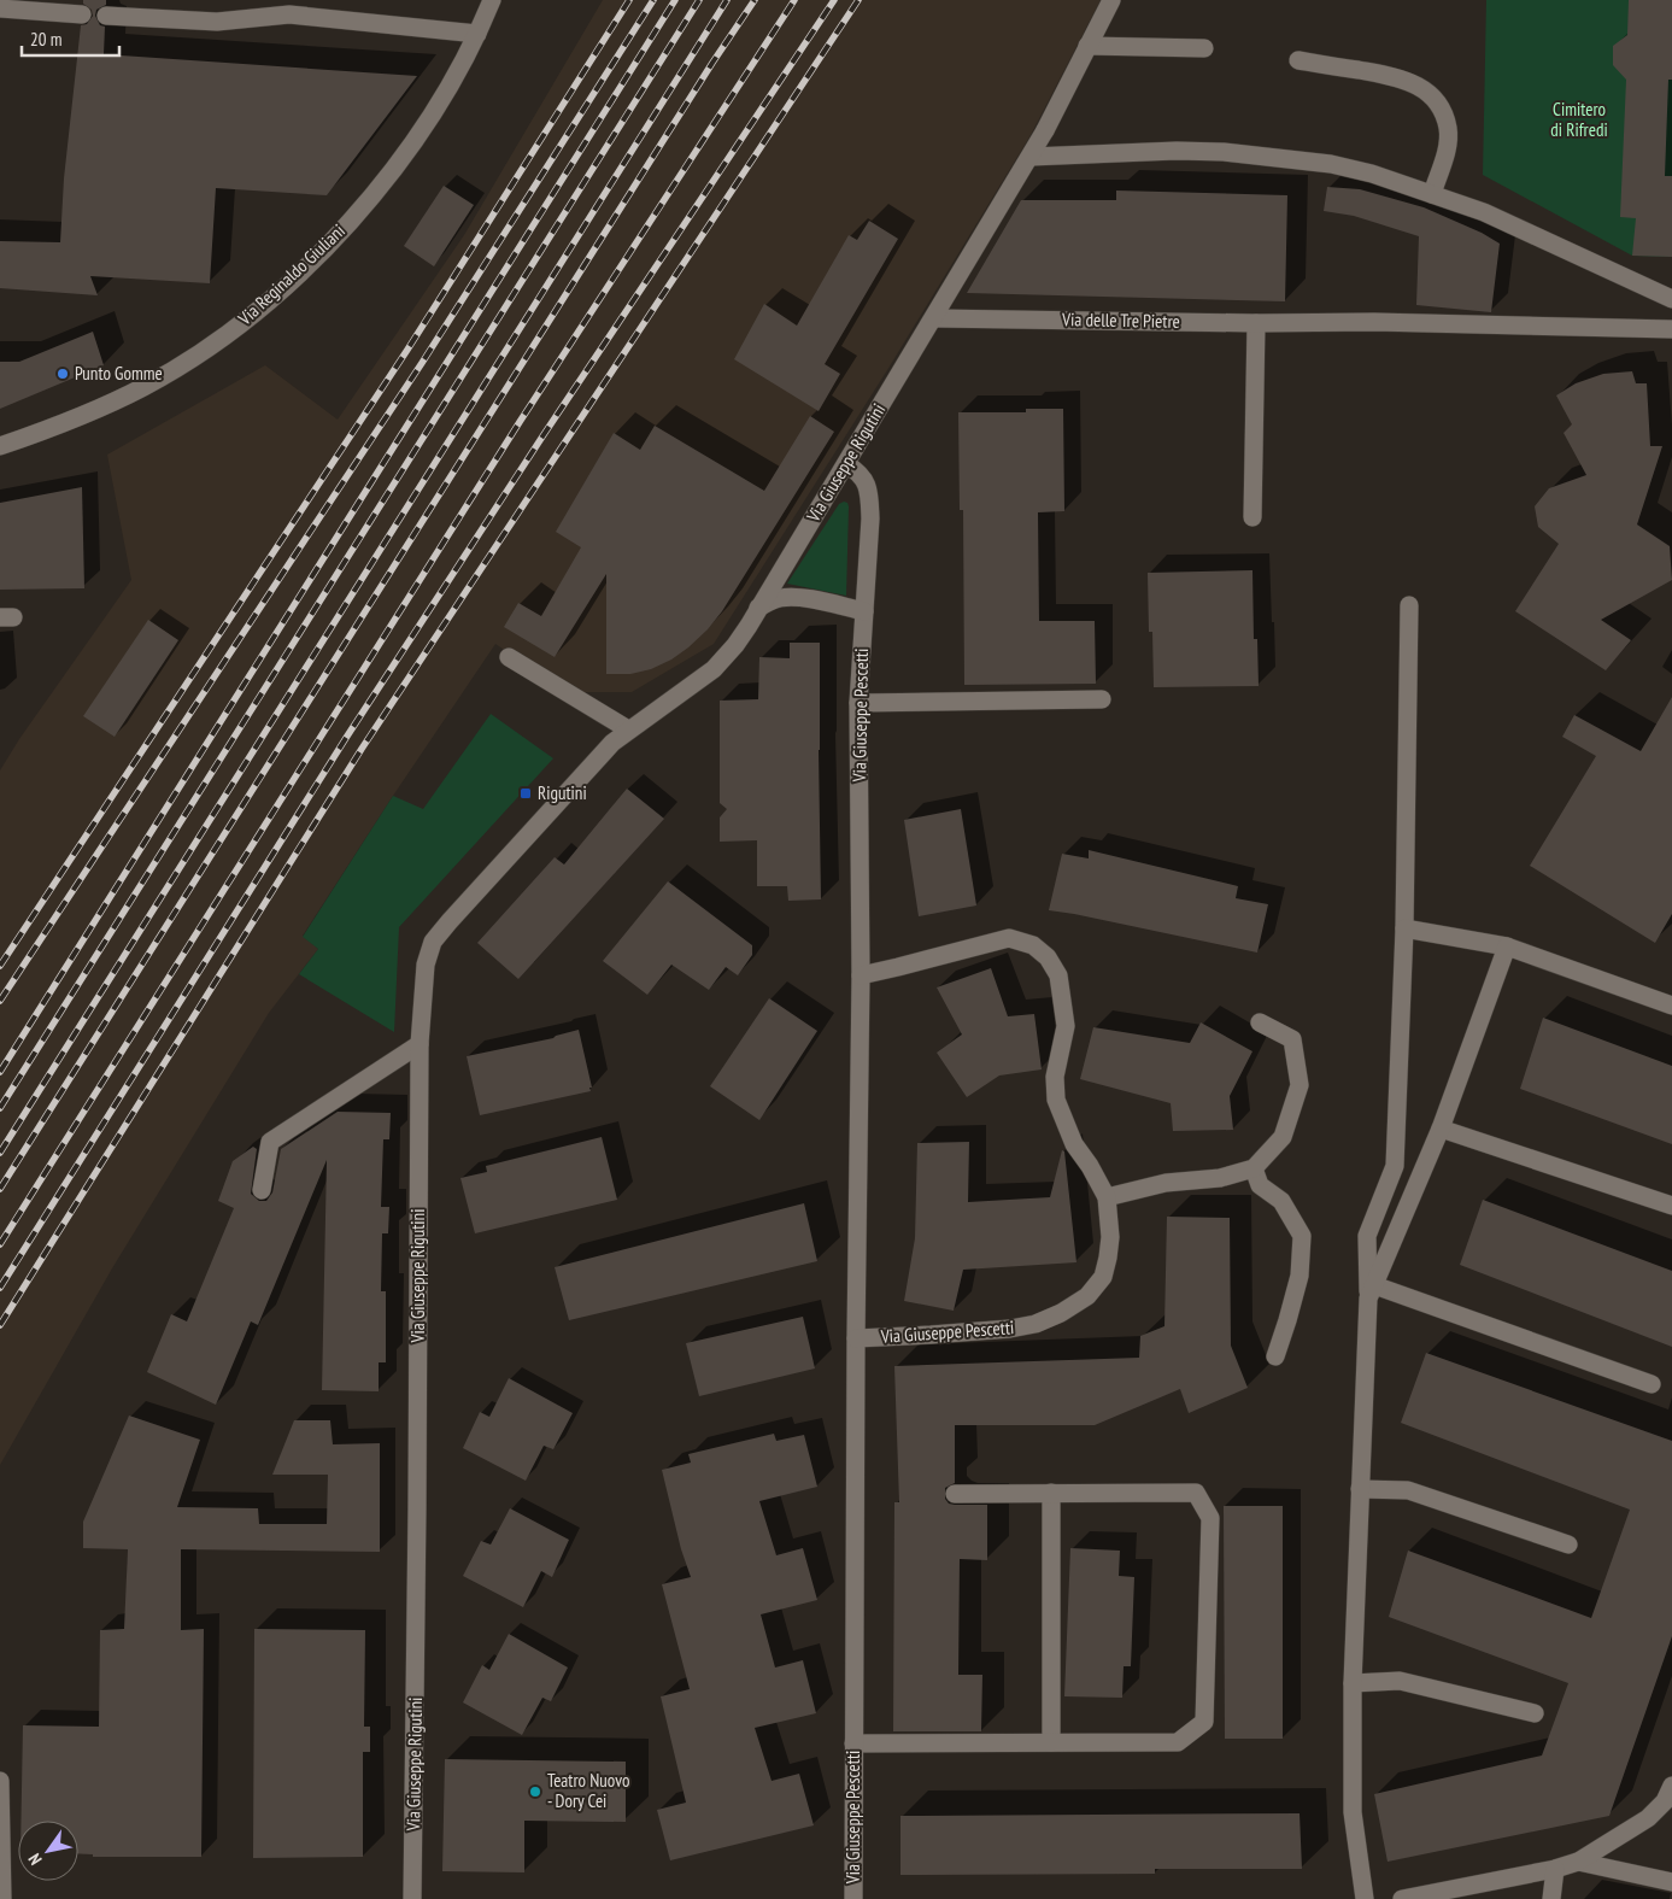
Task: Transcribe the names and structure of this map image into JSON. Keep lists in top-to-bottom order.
{
  "streets": {
    "street": [
      "Via Reginaldo Giuliani",
      "Via delle Tre Pietre",
      "Via Giuseppe Rigutini",
      "Via Giuseppe Pescetti"
    ]
  },
  "crossings": [
    ["Via delle Tre Pietre", "Via Giuseppe Rigutini"],
    ["Via Giuseppe Rigutini", "Via Giuseppe Pescetti"]
  ],
  "parks": ["Cimitero di Rifredi"],
  "places": {
    "other": ["Punto Gomme", "Teatro Nuovo - Dory Cei"],
    "transit": ["Rigutini"]
  },
  "scale_bar": "20 m",
  "north": "bottom left"
}
